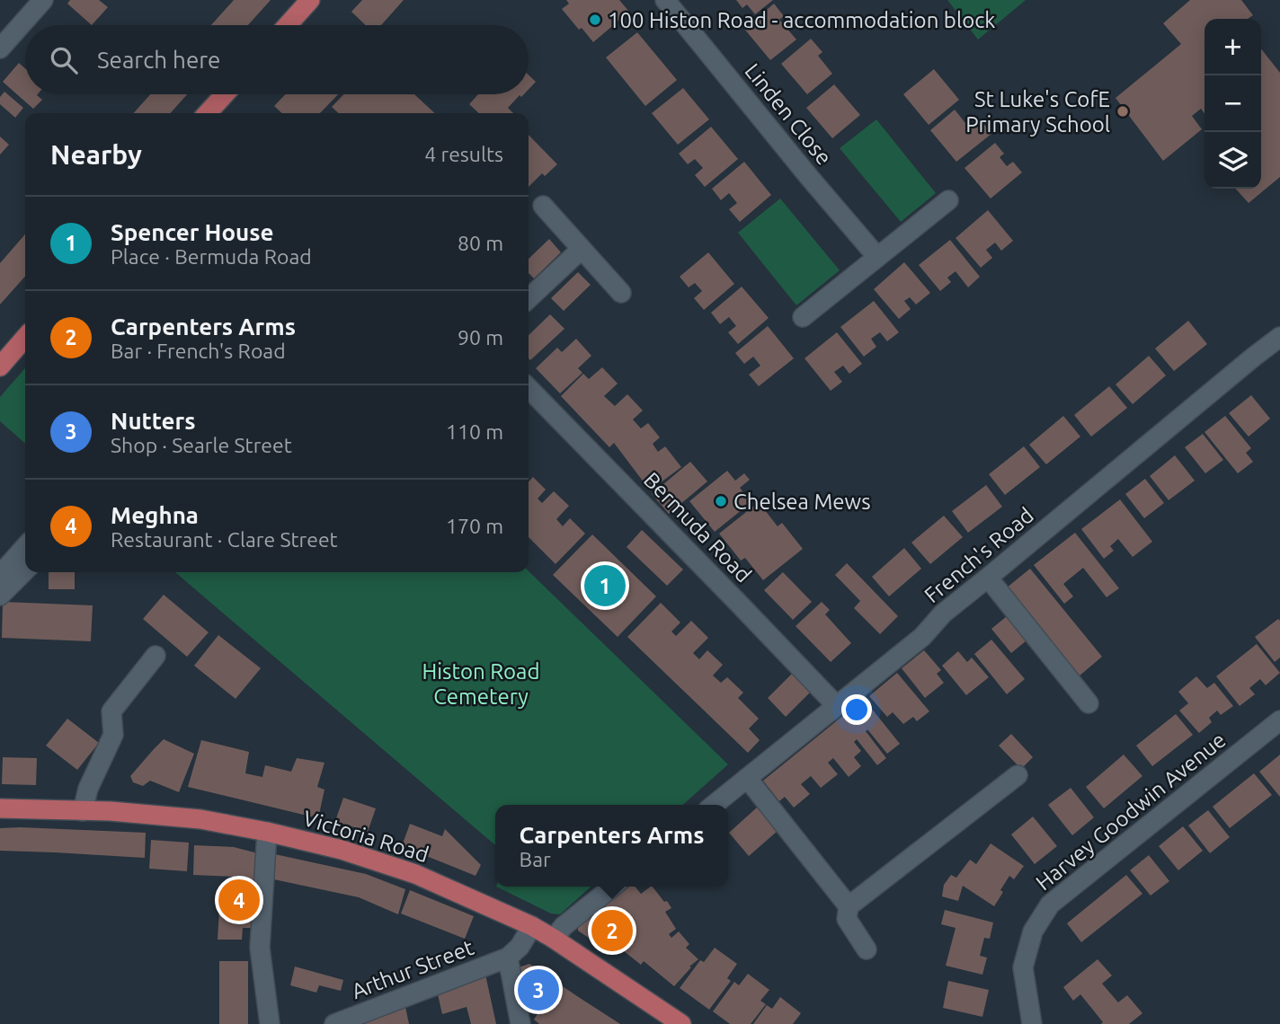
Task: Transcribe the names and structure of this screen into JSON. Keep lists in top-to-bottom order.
{
  "streets": {
    "main road": ["Victoria Road"],
    "street": [
      "Linden Close",
      "Bermuda Road",
      "French's Road",
      "Harvey Goodwin Avenue",
      "Arthur Street"
    ]
  },
  "crossings": [
    ["Bermuda Road", "French's Road"]
  ],
  "parks": ["Histon Road Cemetery"],
  "places": ["100 Histon Road - accommodation block", "St Luke's CofE Primary School", "Chelsea Mews"],
  "page": {
    "map_buttons": ["+", "−"],
    "search": "Search here",
    "heading": ["Nearby", "4 results"],
    "list": [
      {
        "mark": "1",
        "name": "Spencer House",
        "note": "Place · Bermuda Road",
        "value": "80 m"
      },
      {
        "mark": "2",
        "name": "Carpenters Arms",
        "note": "Bar · French's Road",
        "value": "90 m"
      },
      {
        "mark": "3",
        "name": "Nutters",
        "note": "Shop · Searle Street",
        "value": "110 m"
      },
      {
        "mark": "4",
        "name": "Meghna",
        "note": "Restaurant · Clare Street",
        "value": "170 m"
      }
    ],
    "pins": [
      "1",
      "4",
      "2",
      "3"
    ],
    "popup": ["Carpenters Arms", "Bar"]
  }
}
